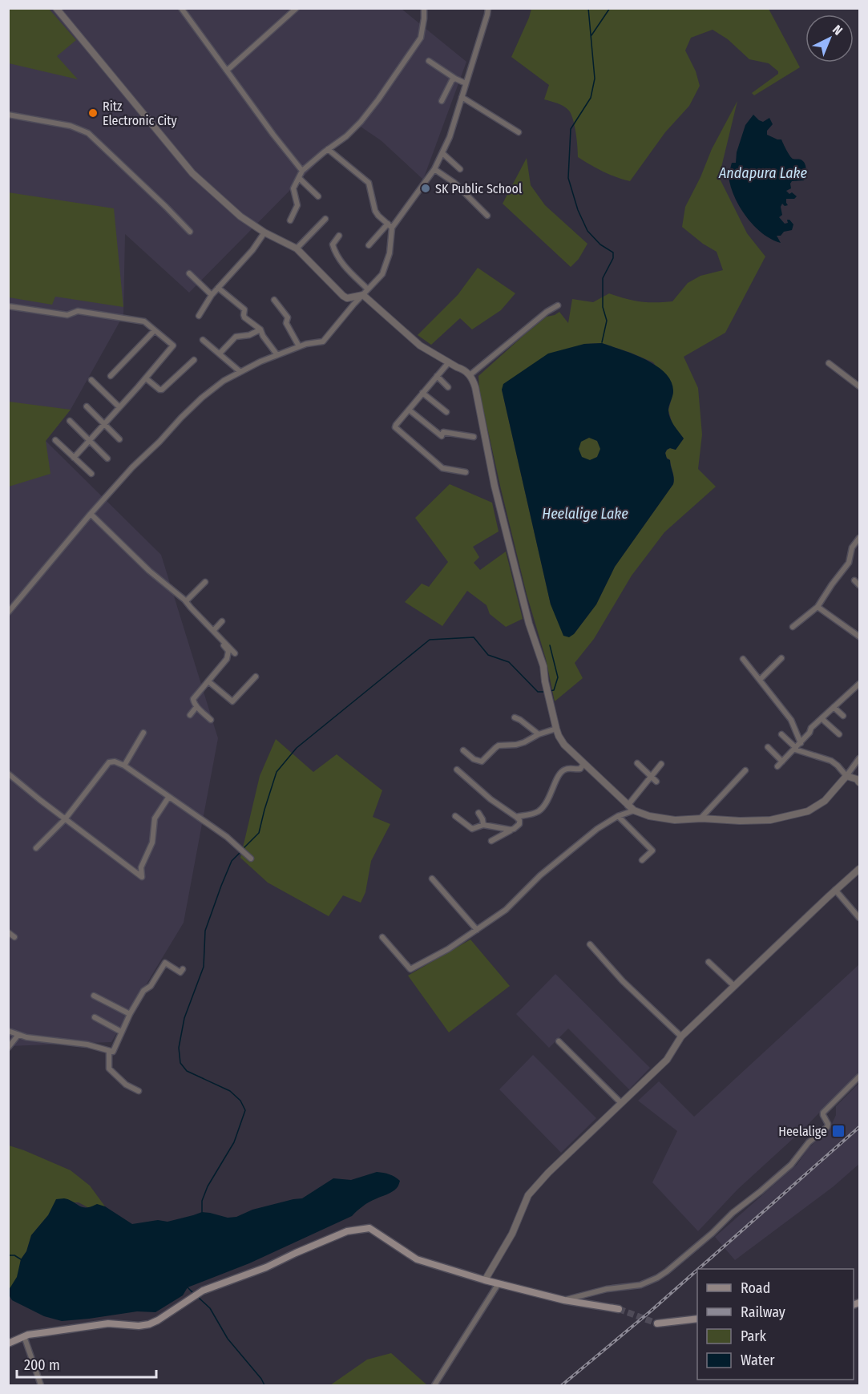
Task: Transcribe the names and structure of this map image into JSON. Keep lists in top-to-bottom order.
{
  "water": ["Andapura Lake", "Heelalige Lake"],
  "places": {
    "other": ["Ritz Electronic City", "SK Public School"],
    "transit": ["Heelalige"]
  },
  "legend": [
    "Road",
    "Railway",
    "Park",
    "Water"
  ],
  "scale_bar": "200 m",
  "north": "top right"
}
